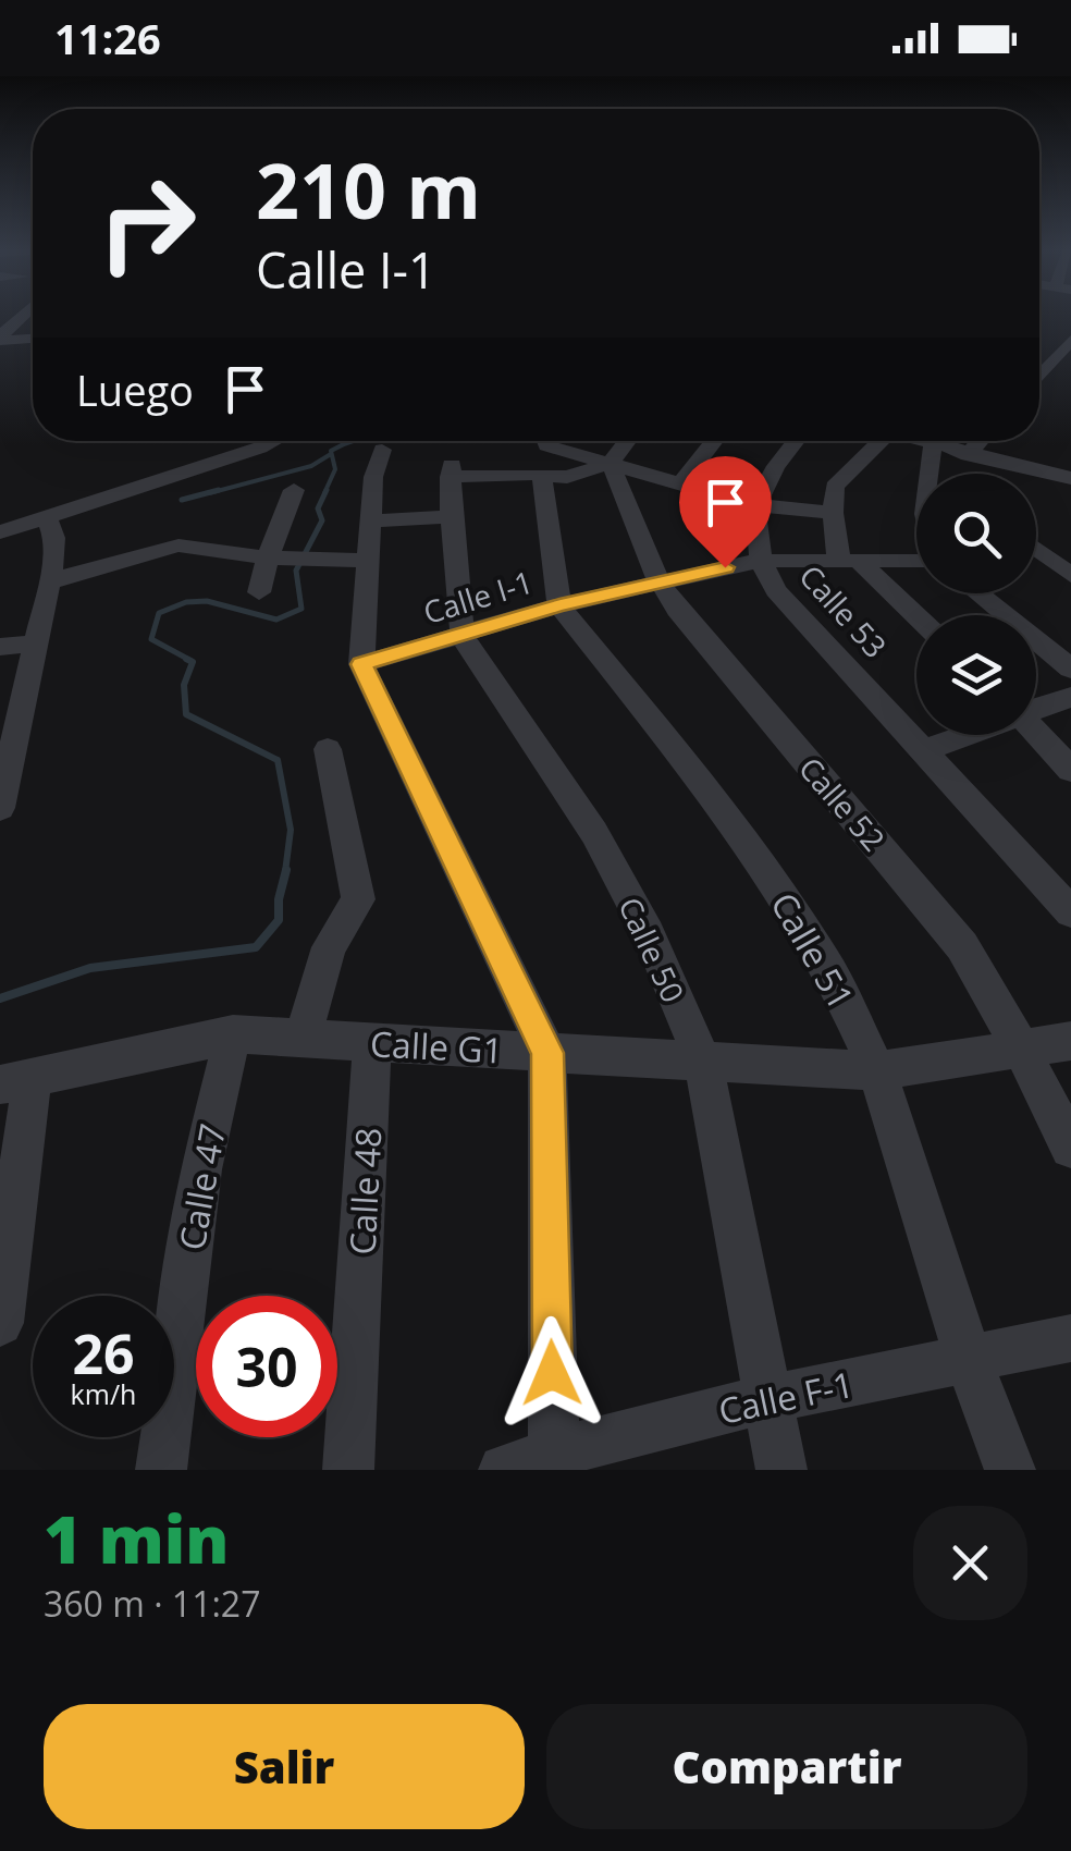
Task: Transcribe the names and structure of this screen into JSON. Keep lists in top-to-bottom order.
{
  "streets": {
    "street": [
      "Calle I-1",
      "Calle 53",
      "Calle 52",
      "Calle 50",
      "Calle 51",
      "Calle G1",
      "Calle 47",
      "Calle 48",
      "Calle F-1"
    ]
  },
  "crossings": [
    ["Calle I-1", "Calle 53"],
    ["Calle I-1", "Calle 52"],
    ["Calle I-1", "Calle 50"],
    ["Calle I-1", "Calle 51"],
    ["Calle 52", "Calle G1"],
    ["Calle 50", "Calle G1"],
    ["Calle 50", "Calle F-1"],
    ["Calle 51", "Calle G1"],
    ["Calle 51", "Calle F-1"],
    ["Calle G1", "Calle 47"],
    ["Calle G1", "Calle 48"]
  ],
  "page": {
    "status": "11:26",
    "turn": ["210 m", "Calle I-1"],
    "then": "Luego",
    "speed": "26 km/h",
    "limit": "30",
    "heading": ["1 min", "360 m · 11:27"],
    "buttons": ["Salir", "Compartir"]
  }
}
